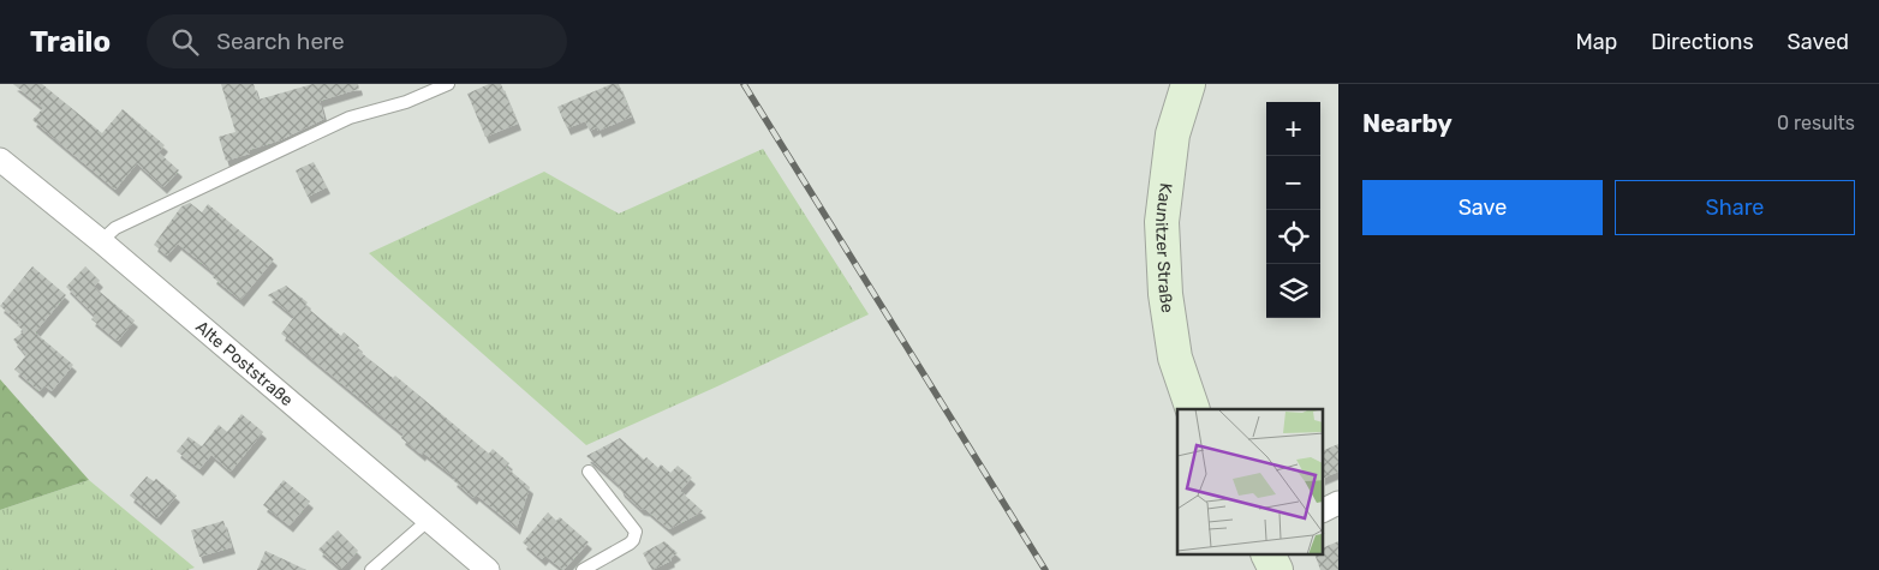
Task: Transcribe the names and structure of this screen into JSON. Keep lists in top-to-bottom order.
{
  "streets": {
    "street": ["Kaunitzer Straße", "Alte Poststraße"]
  },
  "page": {
    "header": "Trailo",
    "search": "Search here",
    "nav": ["Map", "Directions", "Saved"],
    "heading": ["Nearby", "0 results"],
    "map_buttons": ["+", "−"],
    "buttons": ["Save", "Share"]
  }
}
